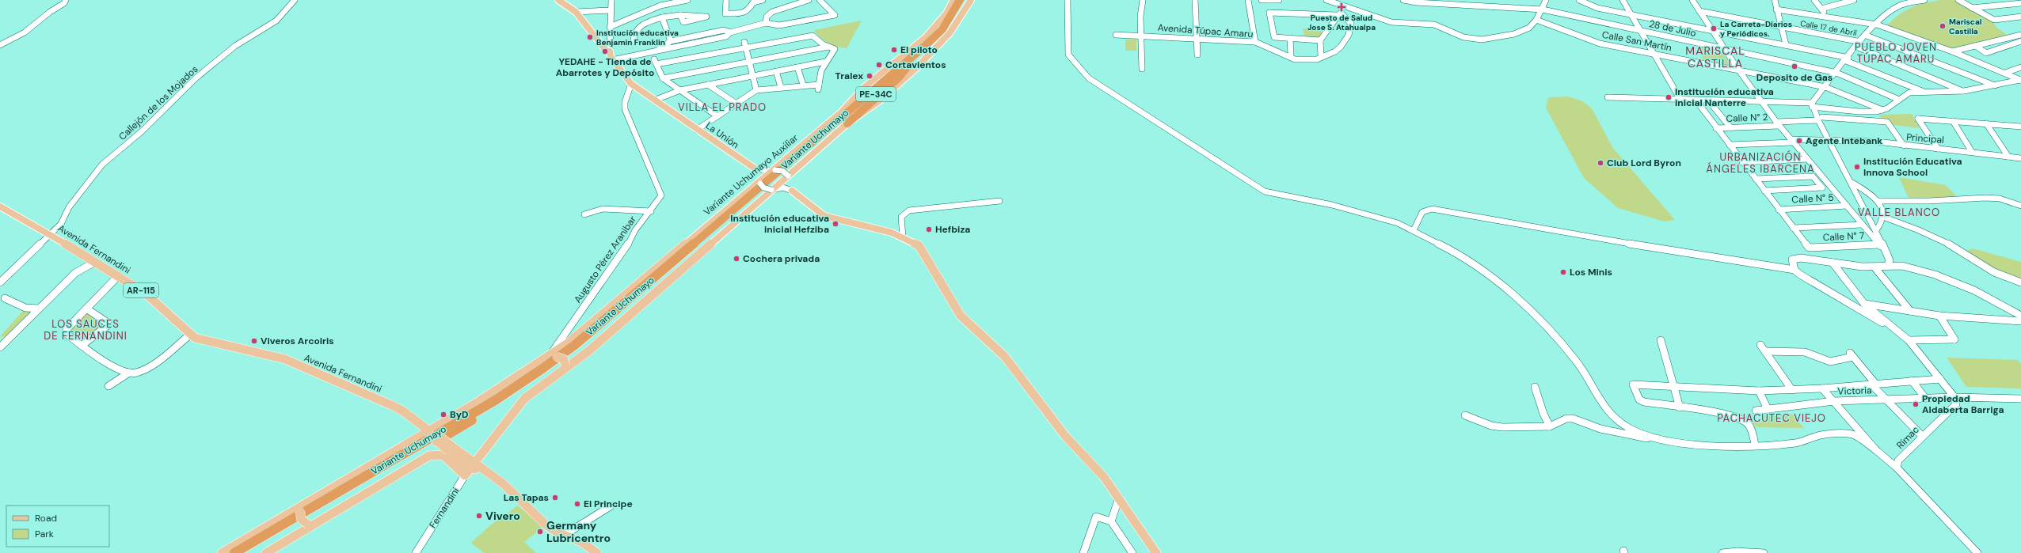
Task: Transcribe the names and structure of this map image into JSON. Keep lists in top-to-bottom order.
{
  "streets": {
    "highway": ["PE-34C", "Variante Uchumayo"],
    "main road": [
      "La Unión",
      "Variante Uchumayo Auxiliar",
      "Avenida Fernandini",
      "AR-115"
    ],
    "street": [
      "Calle 17 de Abril",
      "28 de Julio",
      "Avenida Túpac Amaru",
      "Calle San Martín",
      "Callejón de los Mojados",
      "Calle N° 2",
      "Principal",
      "Calle N° 5",
      "Calle N° 7",
      "Augusto Pérez Aranibar",
      "Victoria",
      "Rímac",
      "Fernandini"
    ]
  },
  "crossings": [
    ["Callejón de los Mojados", "Avenida Fernandini"],
    ["Calle N° 2", "Principal"],
    ["La Unión", "Augusto Pérez Aranibar"],
    ["Variante Uchumayo", "Variante Uchumayo Auxiliar"],
    ["Variante Uchumayo", "Avenida Fernandini"],
    ["Variante Uchumayo", "Augusto Pérez Aranibar"],
    ["Variante Uchumayo", "Fernandini"],
    ["Variante Uchumayo Auxiliar", "Augusto Pérez Aranibar"],
    ["Avenida Fernandini", "Fernandini"],
    ["Victoria", "Rímac"]
  ],
  "districts": [
    "PUEBLO JOVEN TÚPAC AMARU",
    "MARISCAL CASTILLA",
    "VILLA EL PRADO",
    "URBANIZACIÓN ÁNGELES IBARCENA",
    "VALLE BLANCO",
    "LOS SAUCES DE FERNANDINI",
    "PACHACUTEC VIEJO"
  ],
  "places": {
    "health": ["Puesto de Salud Jose S. Atahualpa"],
    "other": [
      "Mariscal Castilla",
      "La Carreta-Diarios y Periódicos.",
      "Institución educativa Benjamin Franklin",
      "El piloto",
      "YEDAHE - Tienda de Abarrotes y Depósito",
      "Cortavientos",
      "Deposito de Gas",
      "Tralex",
      "Institución educativa inicial Nanterre",
      "Agente Intebank",
      "Club Lord Byron",
      "Institución Educativa Innova School",
      "Institución educativa inicial Hefziba",
      "Hefbiza",
      "Cochera privada",
      "Los Minis",
      "Viveros Arcoiris",
      "Propiedad Aldaberta Barriga",
      "ByD",
      "Las Tapas",
      "El Principe",
      "Vivero",
      "Germany Lubricentro"
    ]
  },
  "legend": ["Road", "Park"]
}
